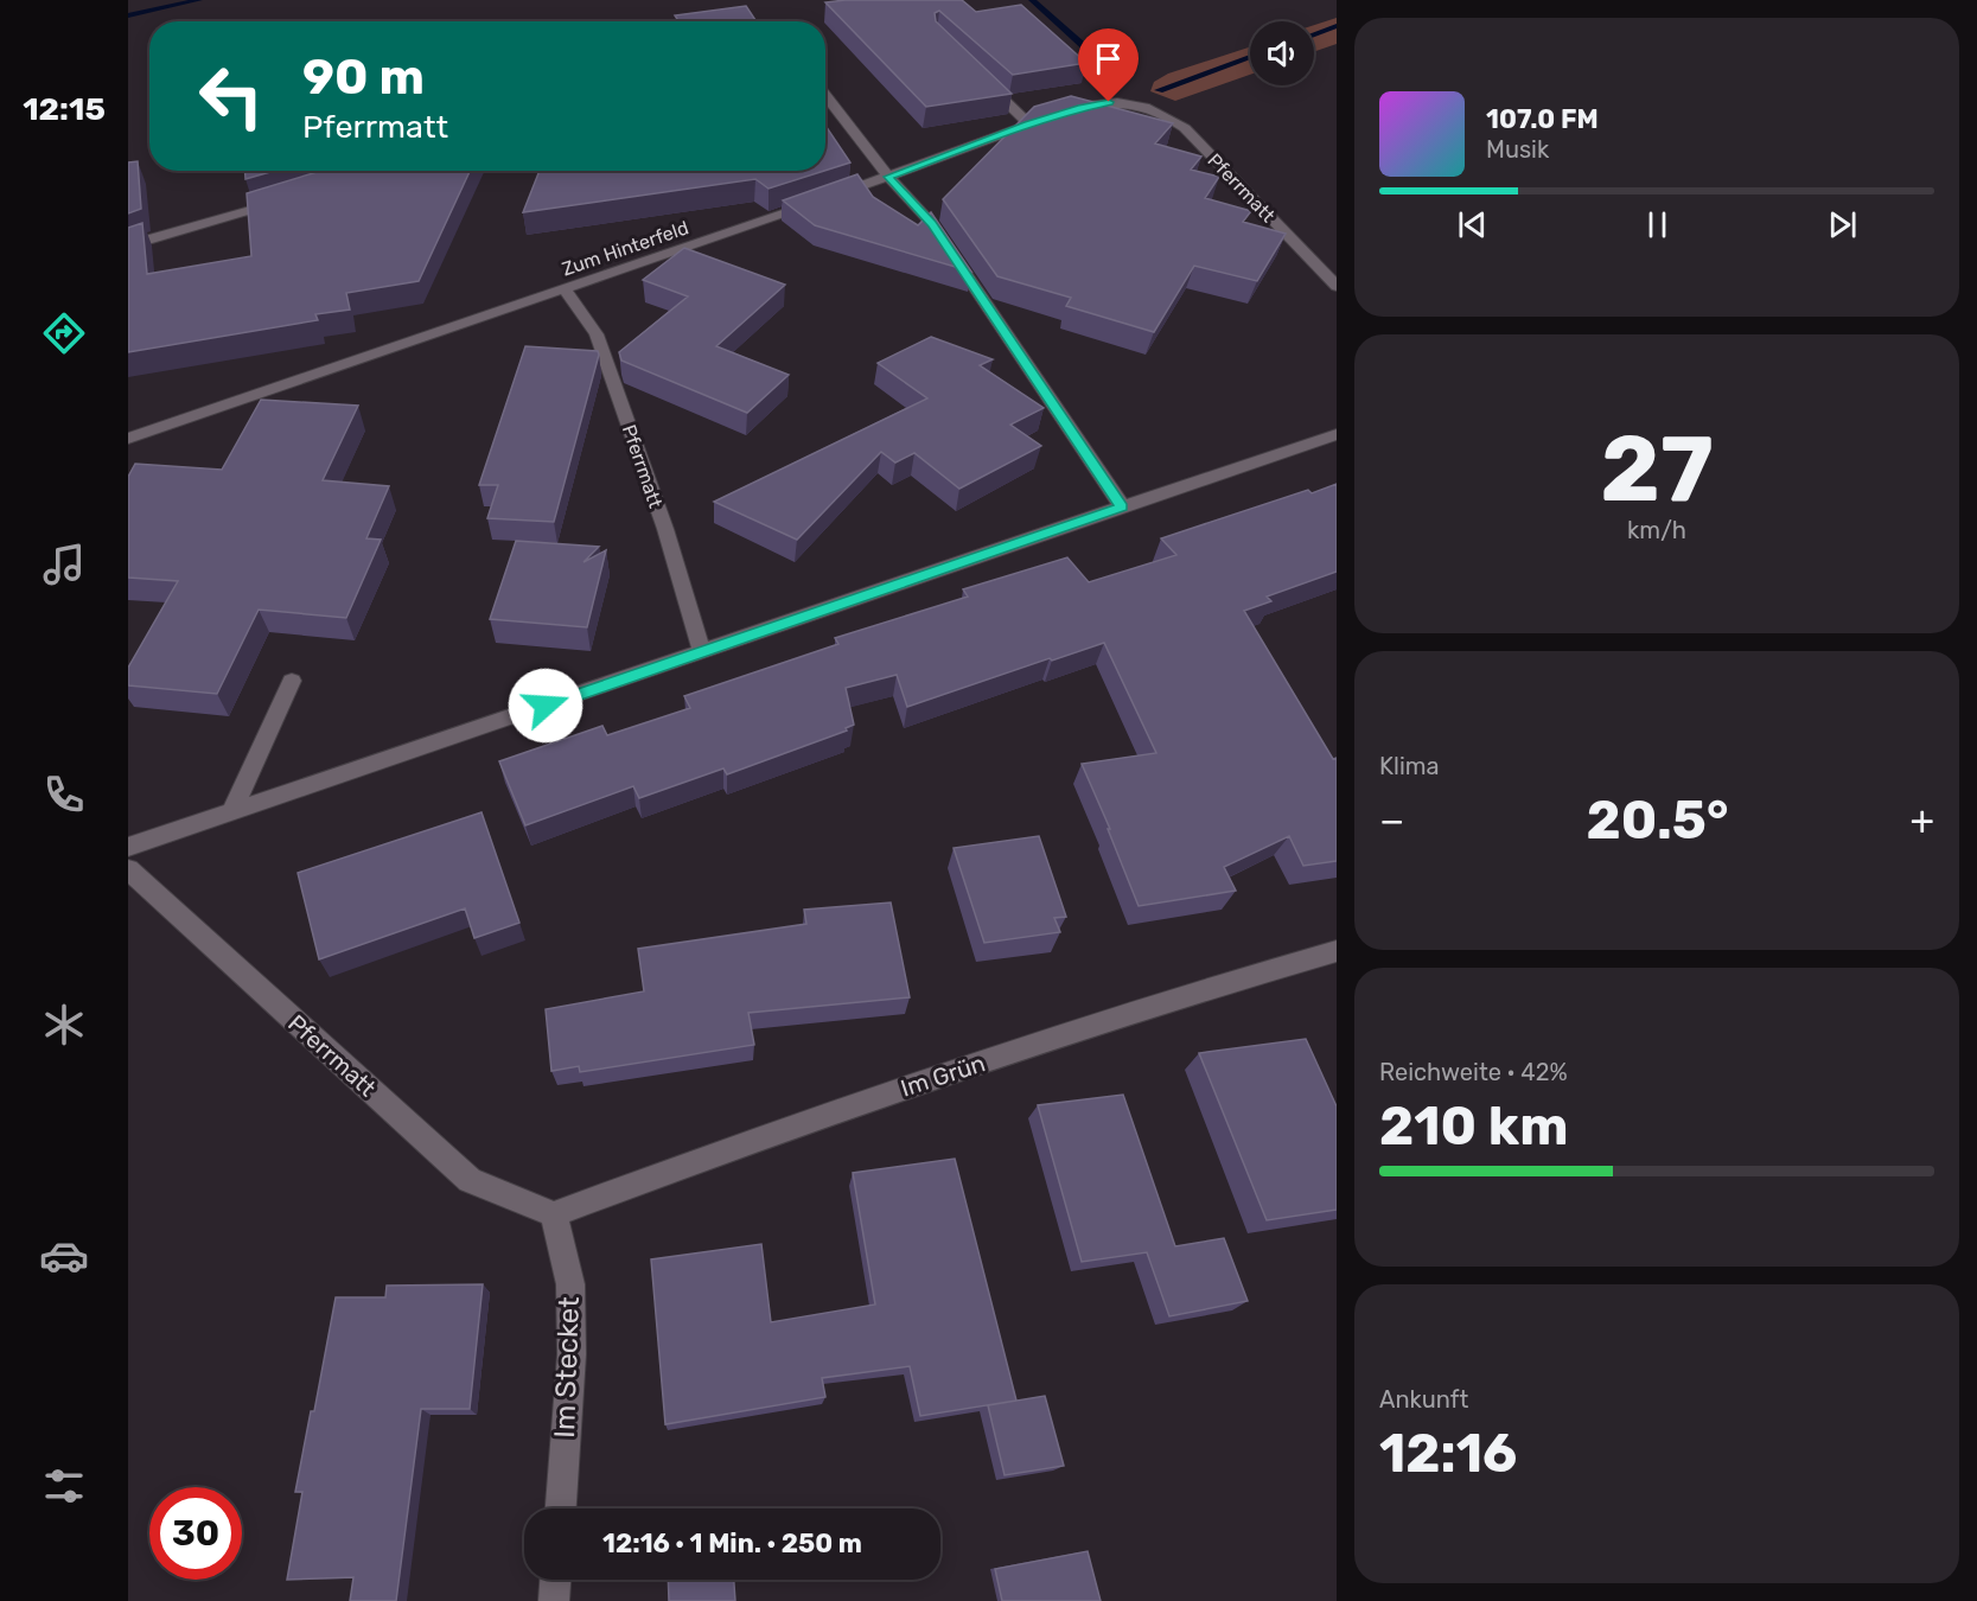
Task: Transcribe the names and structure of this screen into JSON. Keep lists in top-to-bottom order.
{
  "streets": {
    "street": [
      "Pferrmatt",
      "Zum Hinterfeld",
      "Im Grün",
      "Im Stecket"
    ]
  },
  "crossings": [
    ["Pferrmatt", "Zum Hinterfeld"],
    ["Pferrmatt", "Im Grün"],
    ["Pferrmatt", "Im Stecket"],
    ["Im Grün", "Im Stecket"]
  ],
  "page": {
    "tabs": "12:15",
    "turn": ["90 m", "Pferrmatt"],
    "song": ["107.0 FM", "Musik"],
    "tile": [
      ["27", "km/h"],
      "Klima",
      ["Reichweite · 42%", "210 km"],
      ["Ankunft", "12:16"]
    ],
    "heat": ["−", "20.5°", "+"],
    "limit": "30",
    "trip": "12:16 · 1 Min. · 250 m"
  }
}
